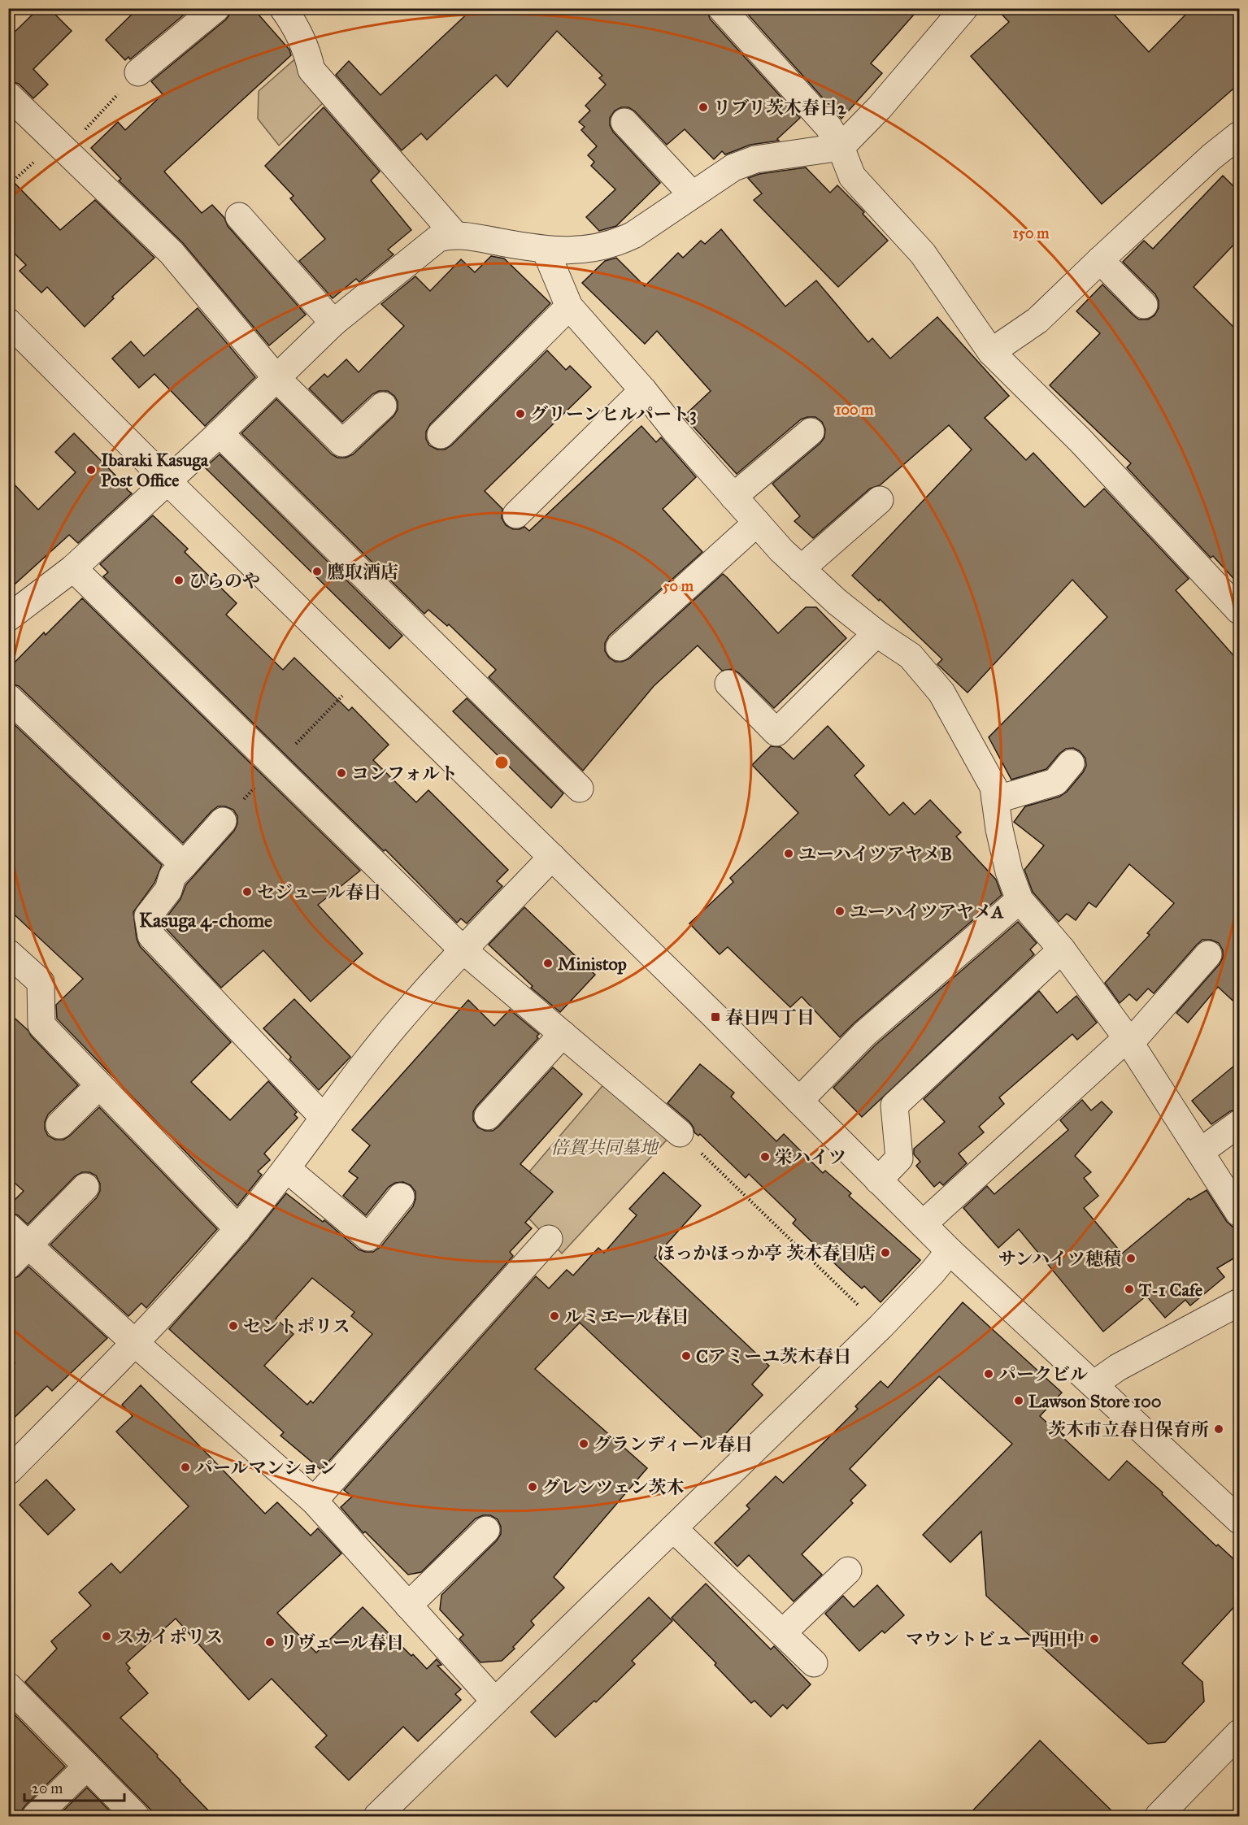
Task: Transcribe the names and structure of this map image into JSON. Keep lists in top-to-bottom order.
{
  "districts": ["Kasuga 4-chome"],
  "parks": ["倍賀共同墓地"],
  "places": {
    "other": [
      "リブリ茨木春日2",
      "グリーンヒルパート3",
      "Ibaraki Kasuga Post Office",
      "鷹取酒店",
      "ひらのや",
      "コンフォルト",
      "ユーハイツアヤメB",
      "セジュール春日",
      "ユーハイツアヤメA",
      "Ministop",
      "栄ハイツ",
      "ほっかほっか亭 茨木春日店",
      "サンハイツ穂積",
      "T-1 Cafe",
      "ルミエール春日",
      "セントポリス",
      "Cアミーユ茨木春日",
      "パークビル",
      "Lawson Store 100",
      "茨木市立春日保育所",
      "グランディール春日",
      "パールマンション",
      "グレンツェン茨木",
      "スカイポリス",
      "マウントビュー西田中",
      "リヴェール春日"
    ],
    "transit": ["春日四丁目"]
  },
  "scale_bar": "20 m",
  "rings": ["150 m", "100 m", "50 m"]
}
